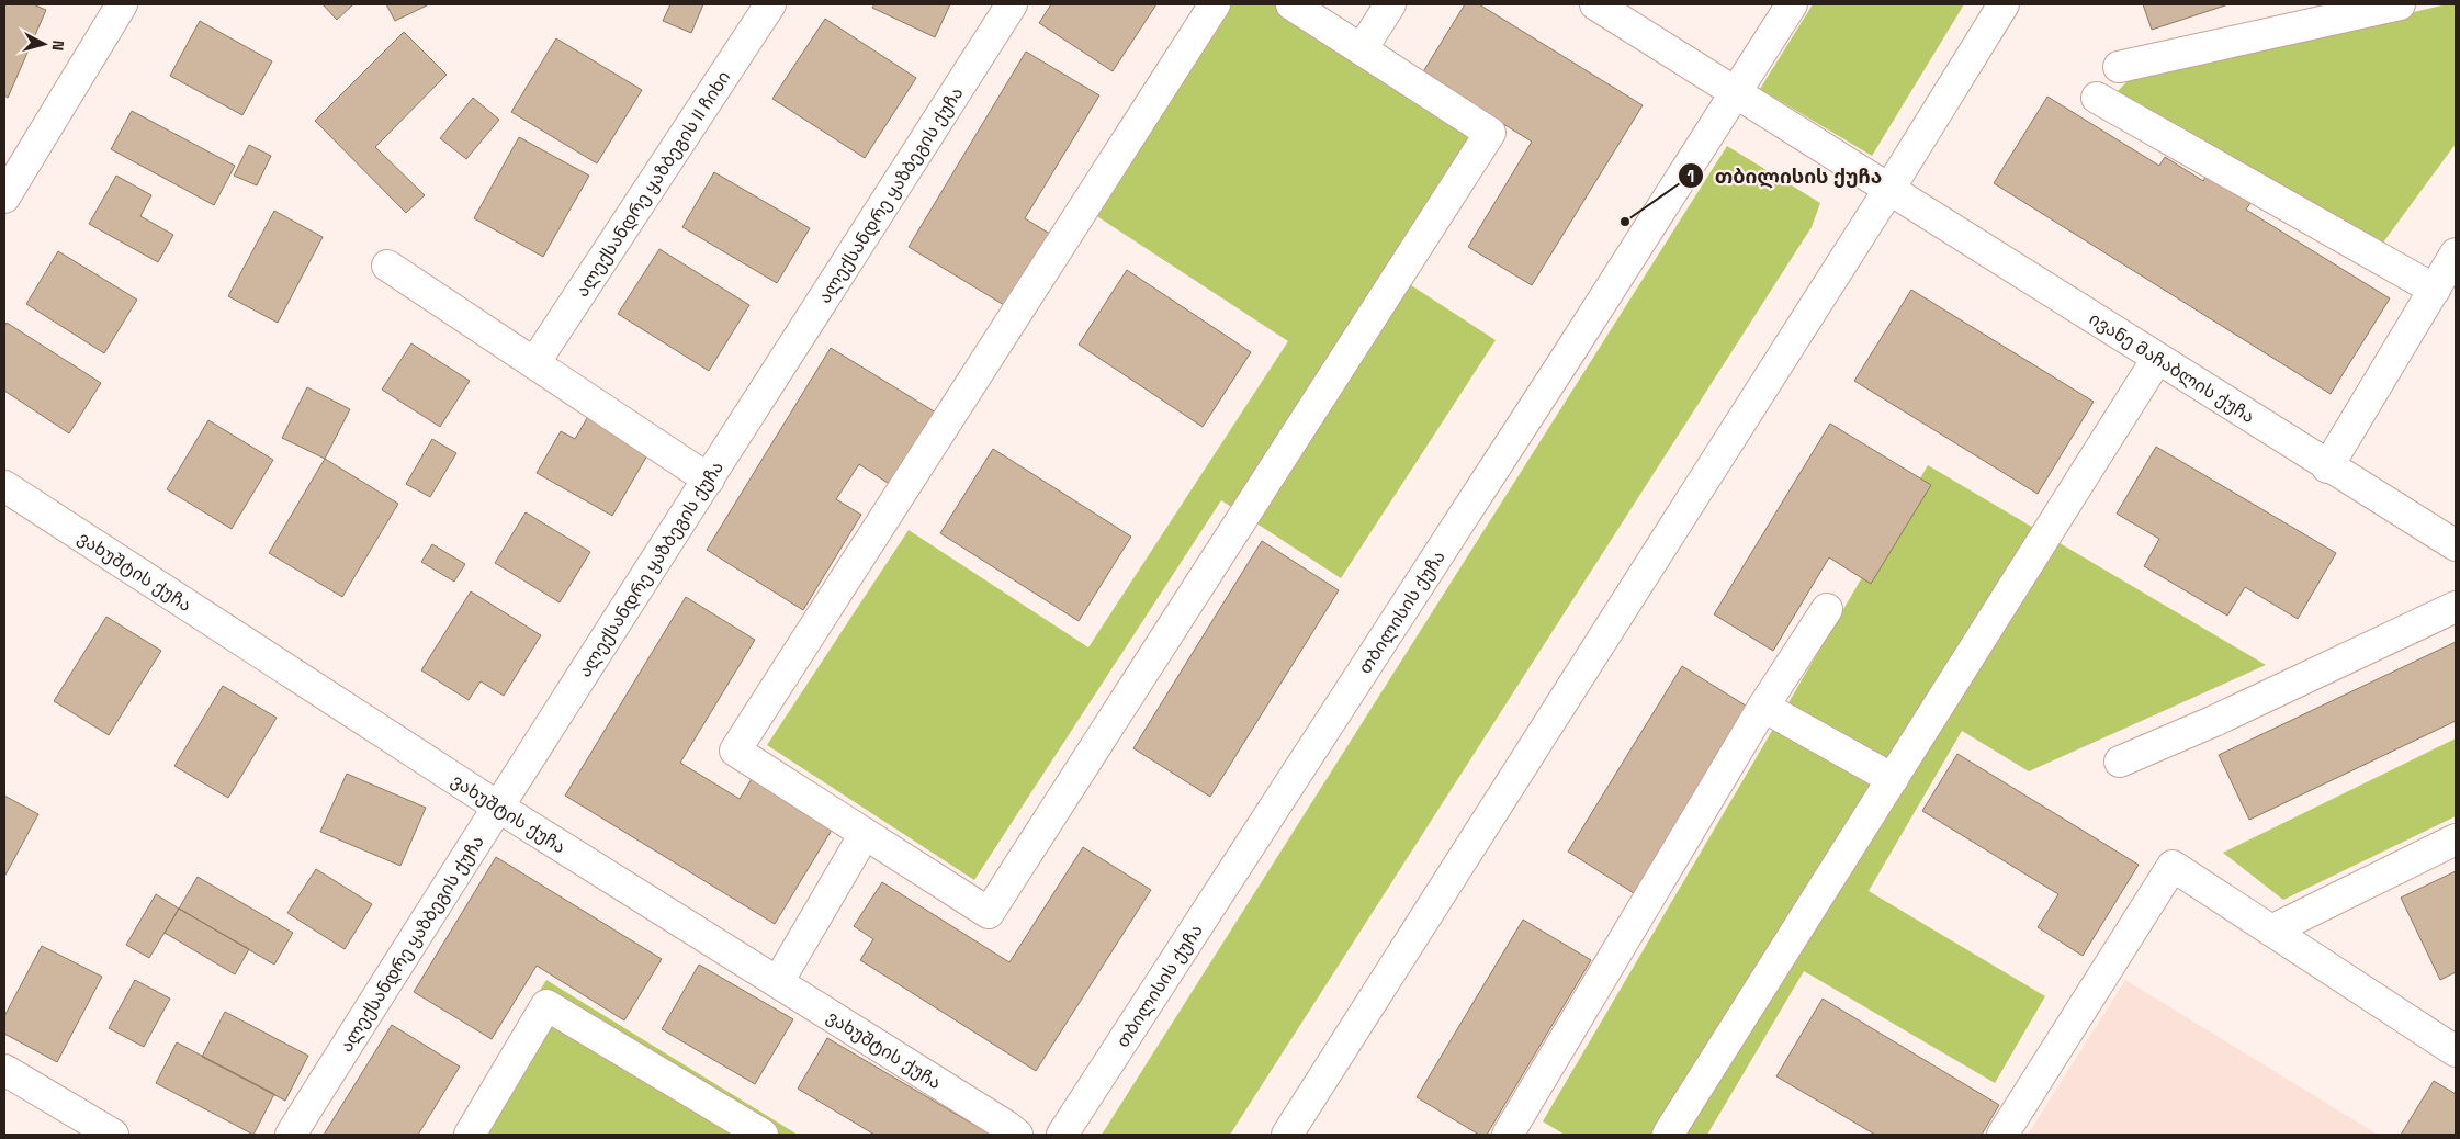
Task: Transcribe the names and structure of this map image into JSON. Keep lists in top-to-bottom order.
{
  "streets": {
    "street": [
      "ალექსანდრე ყაზბეგის II ჩიხი",
      "ალექსანდრე ყაზბეგის ქუჩა",
      "ივანე მაჩაბლის ქუჩა",
      "ვახუშტის ქუჩა",
      "თბილისის ქუჩა"
    ]
  },
  "crossings": [
    ["ალექსანდრე ყაზბეგის ქუჩა", "ვახუშტის ქუჩა"],
    ["ივანე მაჩაბლის ქუჩა", "თბილისის ქუჩა"]
  ],
  "places": ["თბილისის ქუჩა"],
  "north": "right"
}
